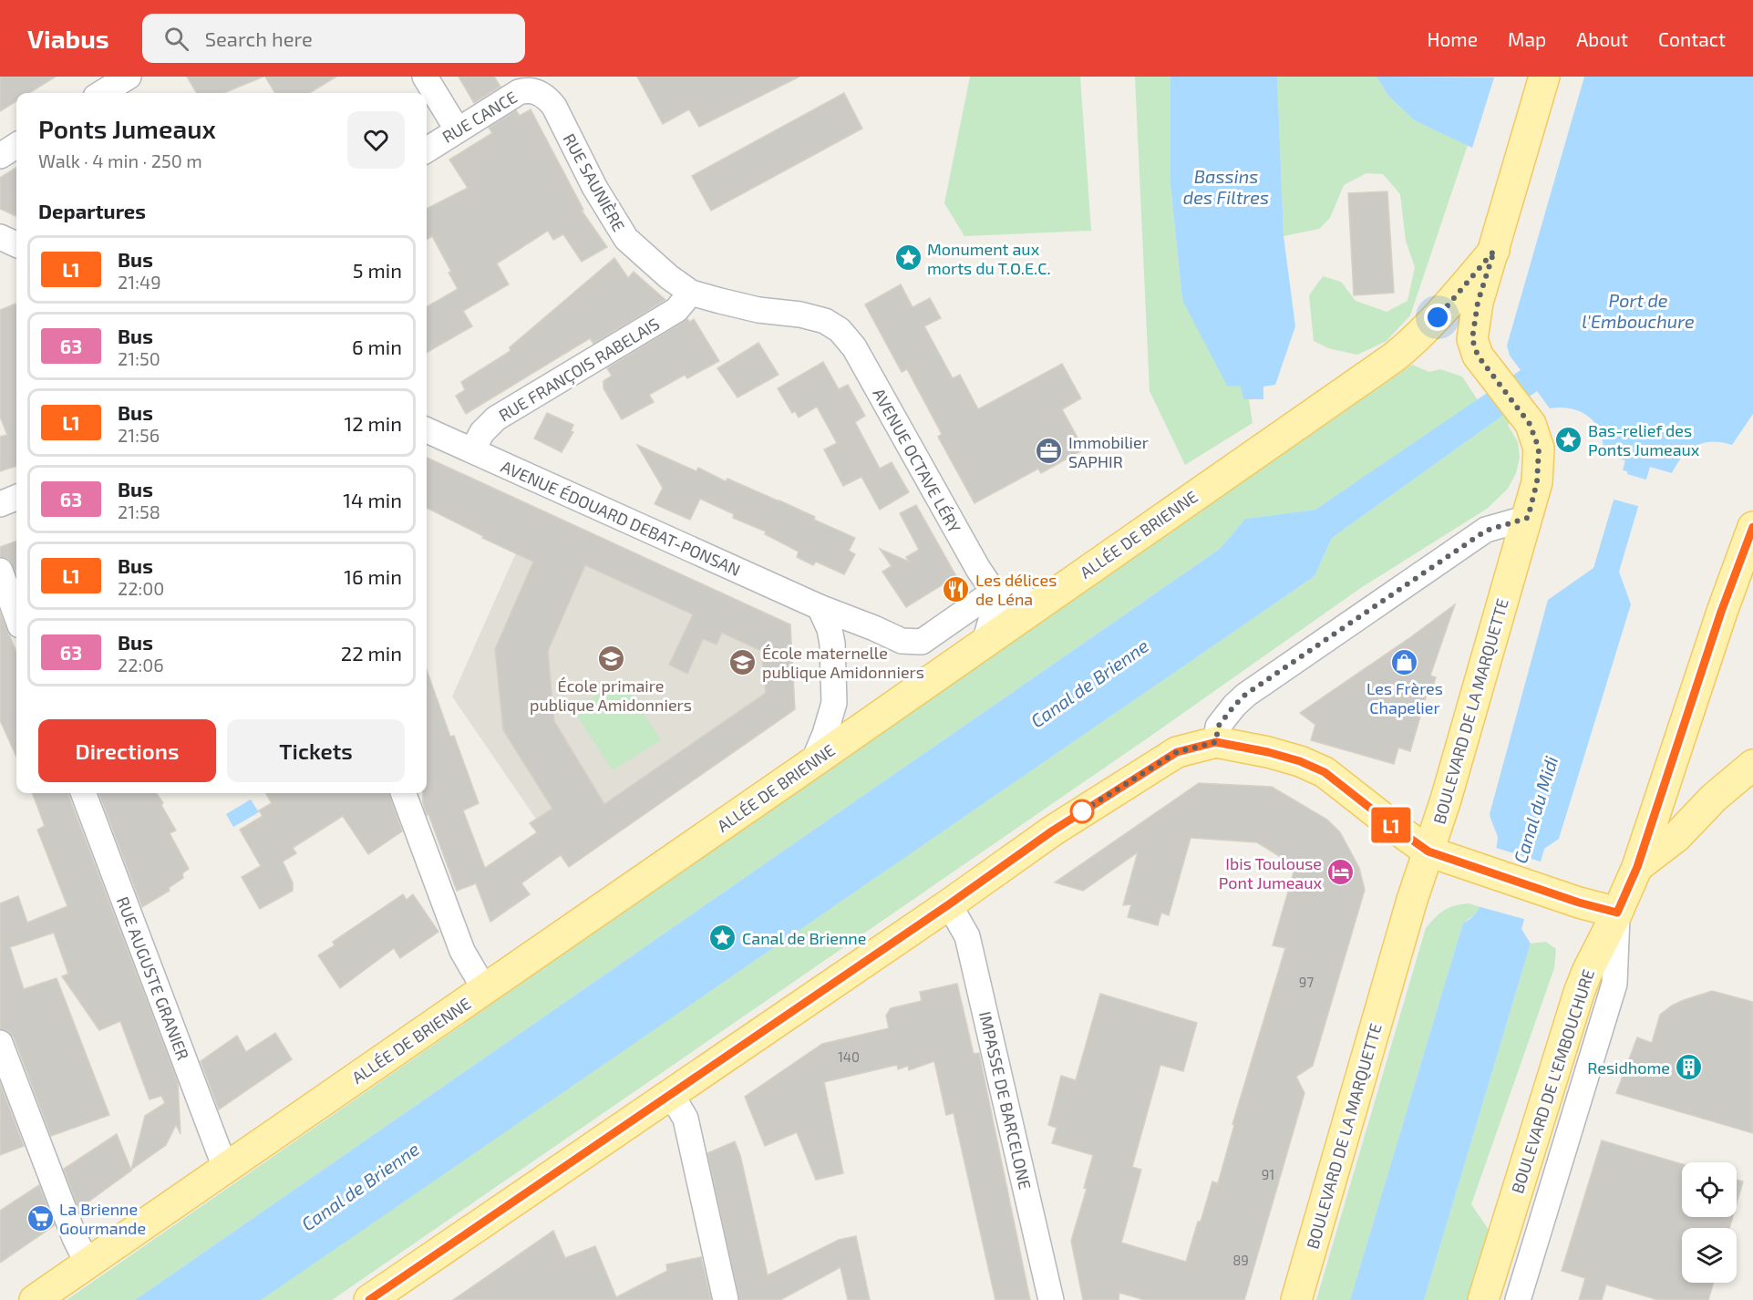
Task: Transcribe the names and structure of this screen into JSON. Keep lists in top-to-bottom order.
{
  "streets": {
    "main road": ["ALLÉE DE BRIENNE", "BOULEVARD DE LA MARQUETTE", "BOULEVARD DE L'EMBOUCHURE"],
    "street": [
      "RUE CANCE",
      "RUE SAUNIÈRE",
      "RUE FRANÇOIS RABELAIS",
      "AVENUE OCTAVE LÉRY",
      "AVENUE ÉDOUARD DEBAT-PONSAN",
      "RUE AUGUSTE GRANIER",
      "IMPASSE DE BARCELONE"
    ]
  },
  "crossings": [
    ["RUE CANCE", "RUE SAUNIÈRE"],
    ["RUE SAUNIÈRE", "RUE FRANÇOIS RABELAIS"],
    ["RUE SAUNIÈRE", "AVENUE OCTAVE LÉRY"],
    ["RUE FRANÇOIS RABELAIS", "AVENUE ÉDOUARD DEBAT-PONSAN"],
    ["AVENUE OCTAVE LÉRY", "AVENUE ÉDOUARD DEBAT-PONSAN"],
    ["ALLÉE DE BRIENNE", "BOULEVARD DE LA MARQUETTE"],
    ["ALLÉE DE BRIENNE", "RUE AUGUSTE GRANIER"]
  ],
  "water": [
    "Bassins des Filtres",
    "Port de l'Embouchure",
    "Canal de Brienne",
    "Canal du Midi"
  ],
  "places": {
    "place": ["Monument aux morts du T.O.E.C.", "Bas-relief des Ponts Jumeaux", "Canal de Brienne"],
    "office": ["Immobilier SAPHIR"],
    "restaurant": ["Les délices de Léna"],
    "school or university": ["École primaire publique Amidonniers", "École maternelle publique Amidonniers"],
    "shop": ["Les Frères Chapelier"],
    "hotel": ["Ibis Toulouse Pont Jumeaux"],
    "building": ["Residhome"],
    "supermarket": ["La Brienne Gourmande"]
  },
  "lines": ["bus line L1"],
  "house_numbers": [
    "97",
    "140",
    "91",
    "89"
  ],
  "page": {
    "header": "Viabus",
    "search": "Search here",
    "nav": [
      "Home",
      "Map",
      "About",
      "Contact"
    ],
    "on_map": "L1",
    "heading": [
      ["Ponts Jumeaux", "Walk · 4 min · 250 m"],
      "Departures"
    ],
    "list": [
      {
        "mark": "L1",
        "name": "Bus",
        "note": "21:49",
        "value": "5 min"
      },
      {
        "mark": "63",
        "name": "Bus",
        "note": "21:50",
        "value": "6 min"
      },
      {
        "mark": "L1",
        "name": "Bus",
        "note": "21:56",
        "value": "12 min"
      },
      {
        "mark": "63",
        "name": "Bus",
        "note": "21:58",
        "value": "14 min"
      },
      {
        "mark": "L1",
        "name": "Bus",
        "note": "22:00",
        "value": "16 min"
      },
      {
        "mark": "63",
        "name": "Bus",
        "note": "22:06",
        "value": "22 min"
      }
    ],
    "buttons": ["Directions", "Tickets"]
  }
}
